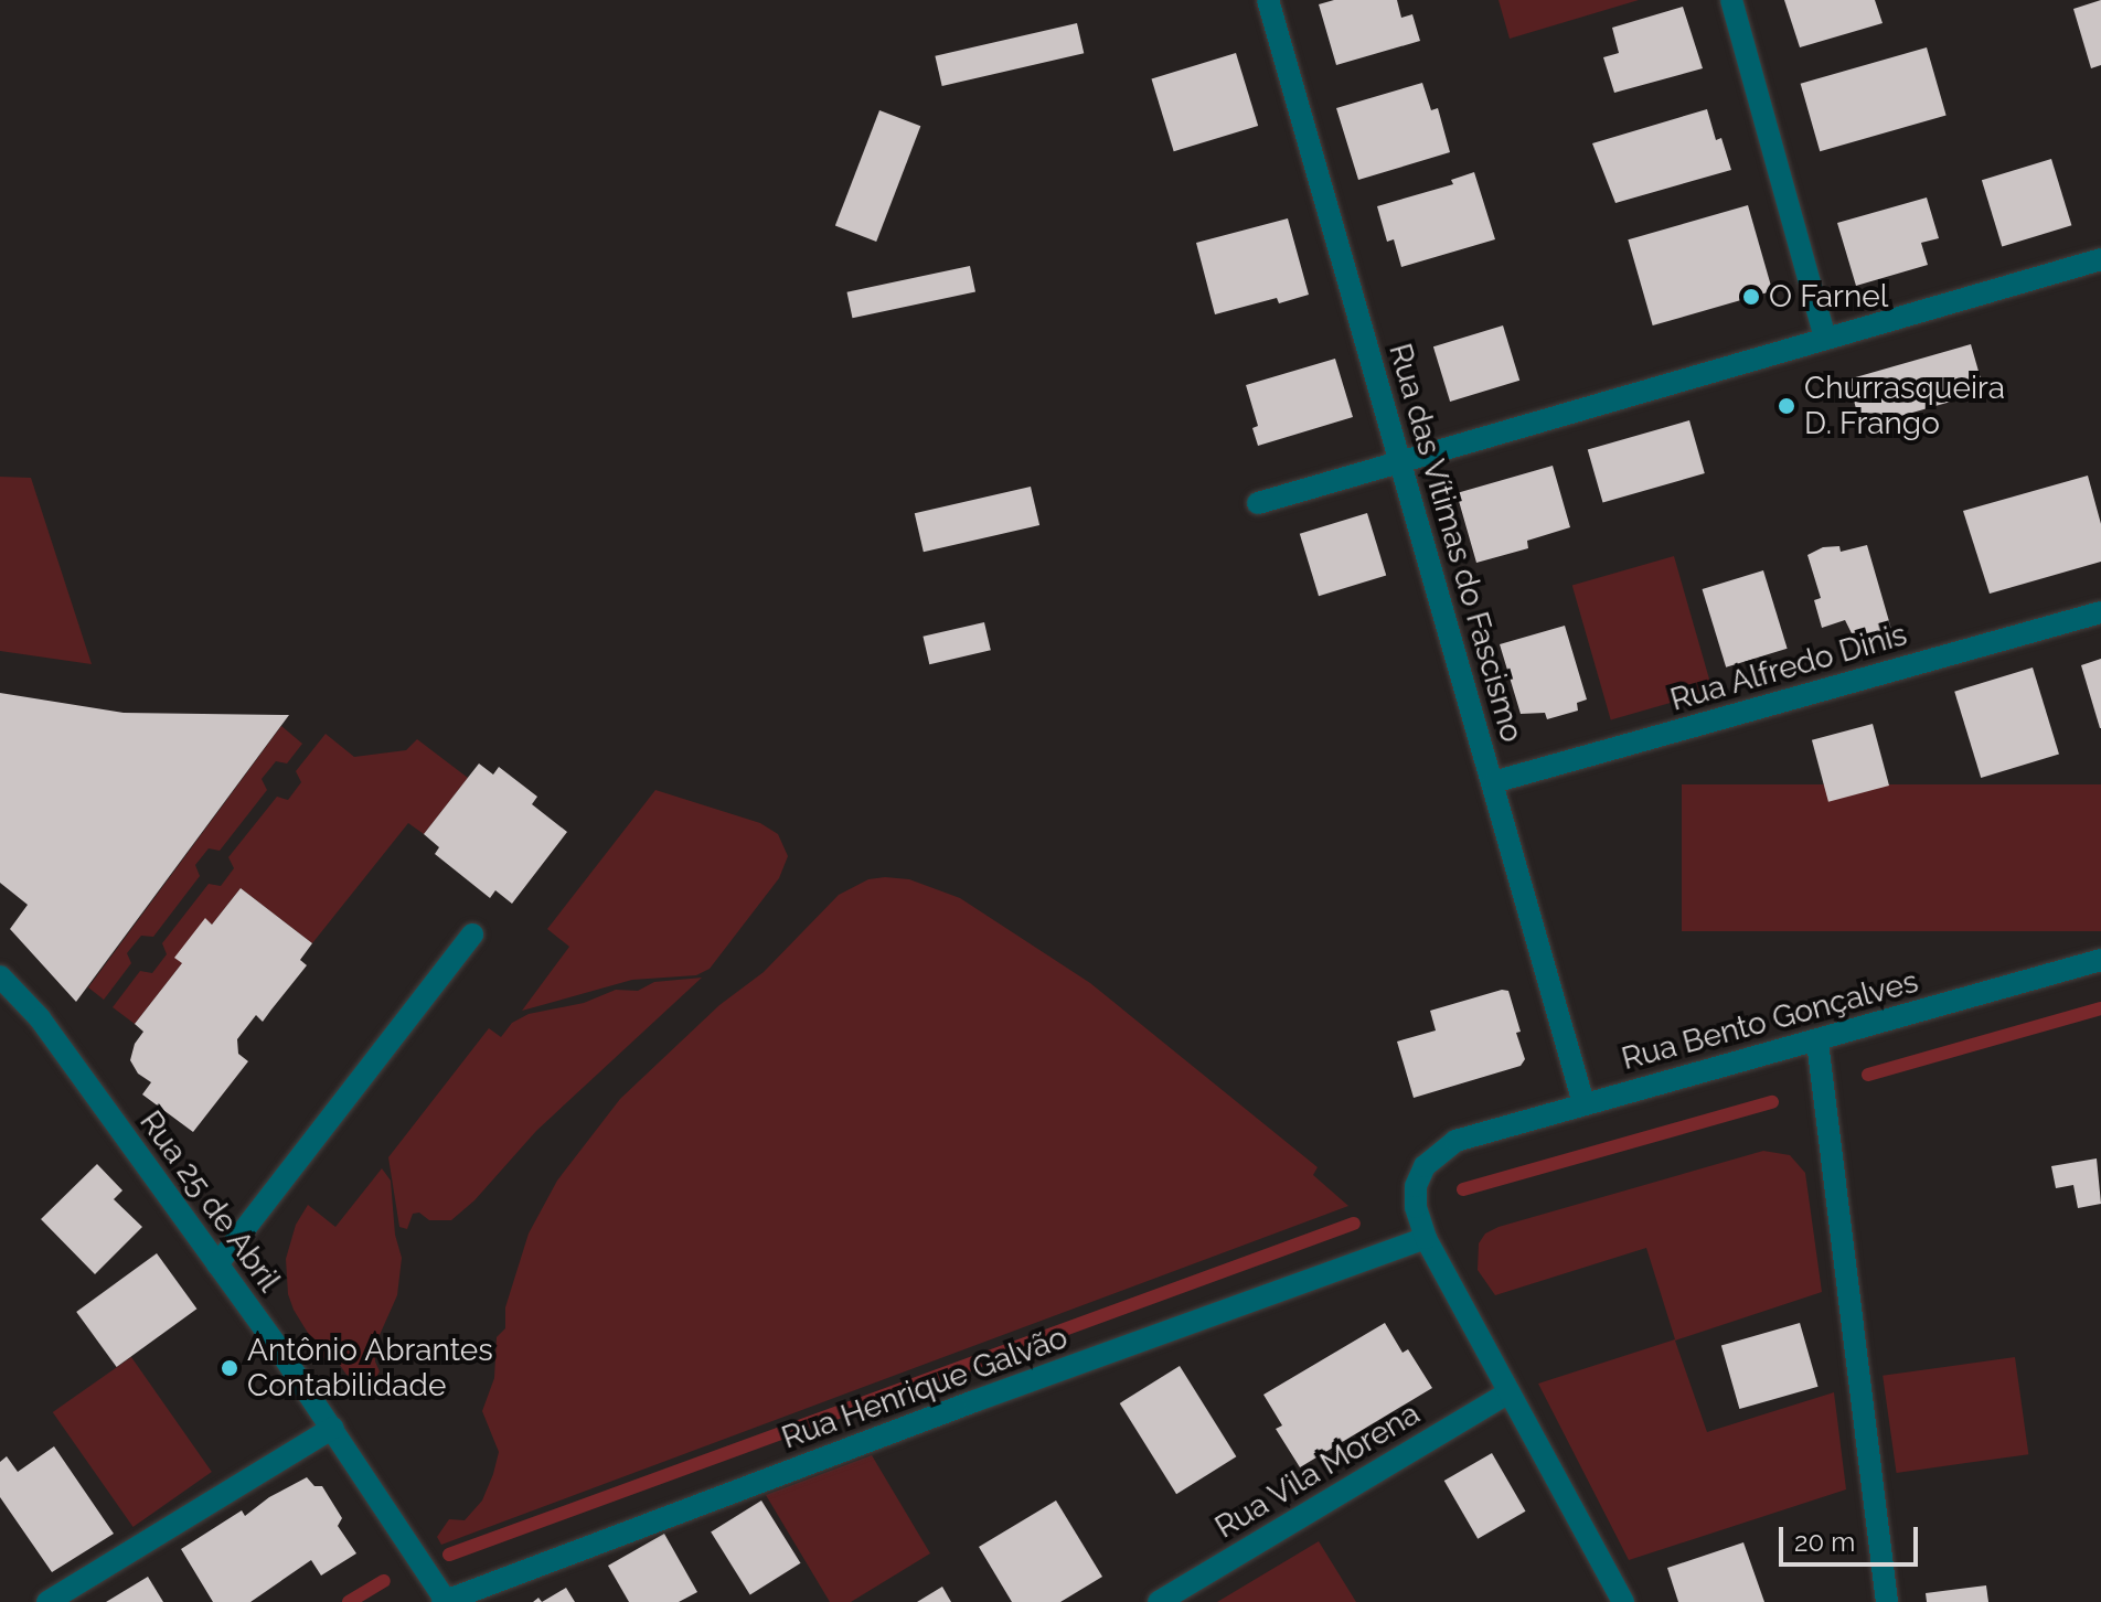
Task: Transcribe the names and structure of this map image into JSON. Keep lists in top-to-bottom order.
{
  "streets": {
    "street": [
      "Rua das Vítimas do Fascismo",
      "Rua Alfredo Dinis",
      "Rua Bento Gonçalves",
      "Rua 25 de Abril",
      "Rua Henrique Galvão",
      "Rua Vila Morena"
    ]
  },
  "crossings": [
    ["Rua das Vítimas do Fascismo", "Rua Alfredo Dinis"],
    ["Rua das Vítimas do Fascismo", "Rua Bento Gonçalves"],
    ["Rua Bento Gonçalves", "Rua Henrique Galvão"],
    ["Rua 25 de Abril", "Rua Henrique Galvão"]
  ],
  "places": ["O Farnel", "Churrasqueira D. Frango", "Antônio Abrantes Contabilidade"],
  "scale_bar": "20 m"
}
